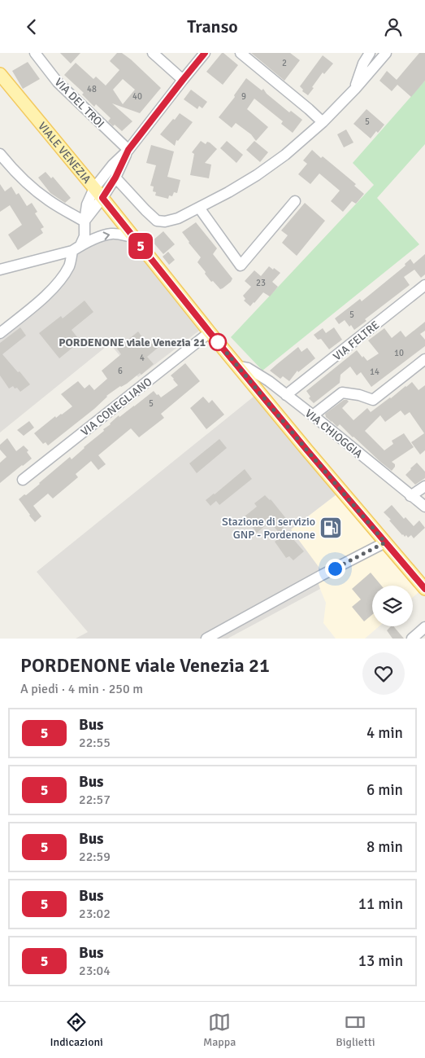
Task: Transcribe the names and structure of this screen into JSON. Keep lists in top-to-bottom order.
{
  "streets": {
    "main road": ["VIALE VENEZIA"],
    "street": [
      "VIA DEL TROI",
      "VIA FELTRE",
      "VIA CONEGLIANO",
      "VIA CHIOGGIA"
    ]
  },
  "crossings": [
    ["VIALE VENEZIA", "VIA CONEGLIANO"],
    ["VIALE VENEZIA", "VIA CHIOGGIA"],
    ["VIA FELTRE", "VIA CHIOGGIA"]
  ],
  "places": {
    "other": ["PORDENONE viale Venezia 21"],
    "fuel station": ["Stazione di servizio GNP - Pordenone"]
  },
  "lines": ["bus line 5"],
  "house_numbers": [
    "2",
    "48",
    "40",
    "9",
    "5",
    "23",
    "5",
    "10",
    "4",
    "6",
    "14",
    "5"
  ],
  "page": {
    "header": "Transo",
    "on_map": "5",
    "heading": ["PORDENONE viale Venezia 21", "A piedi · 4 min · 250 m"],
    "list": [
      {
        "mark": "5",
        "name": "Bus",
        "note": "22:55",
        "value": "4 min"
      },
      {
        "mark": "5",
        "name": "Bus",
        "note": "22:57",
        "value": "6 min"
      },
      {
        "mark": "5",
        "name": "Bus",
        "note": "22:59",
        "value": "8 min"
      },
      {
        "mark": "5",
        "name": "Bus",
        "note": "23:02",
        "value": "11 min"
      },
      {
        "mark": "5",
        "name": "Bus",
        "note": "23:04",
        "value": "13 min"
      }
    ],
    "tabs": ["Indicazioni", "Mappa", "Biglietti"]
  }
}
